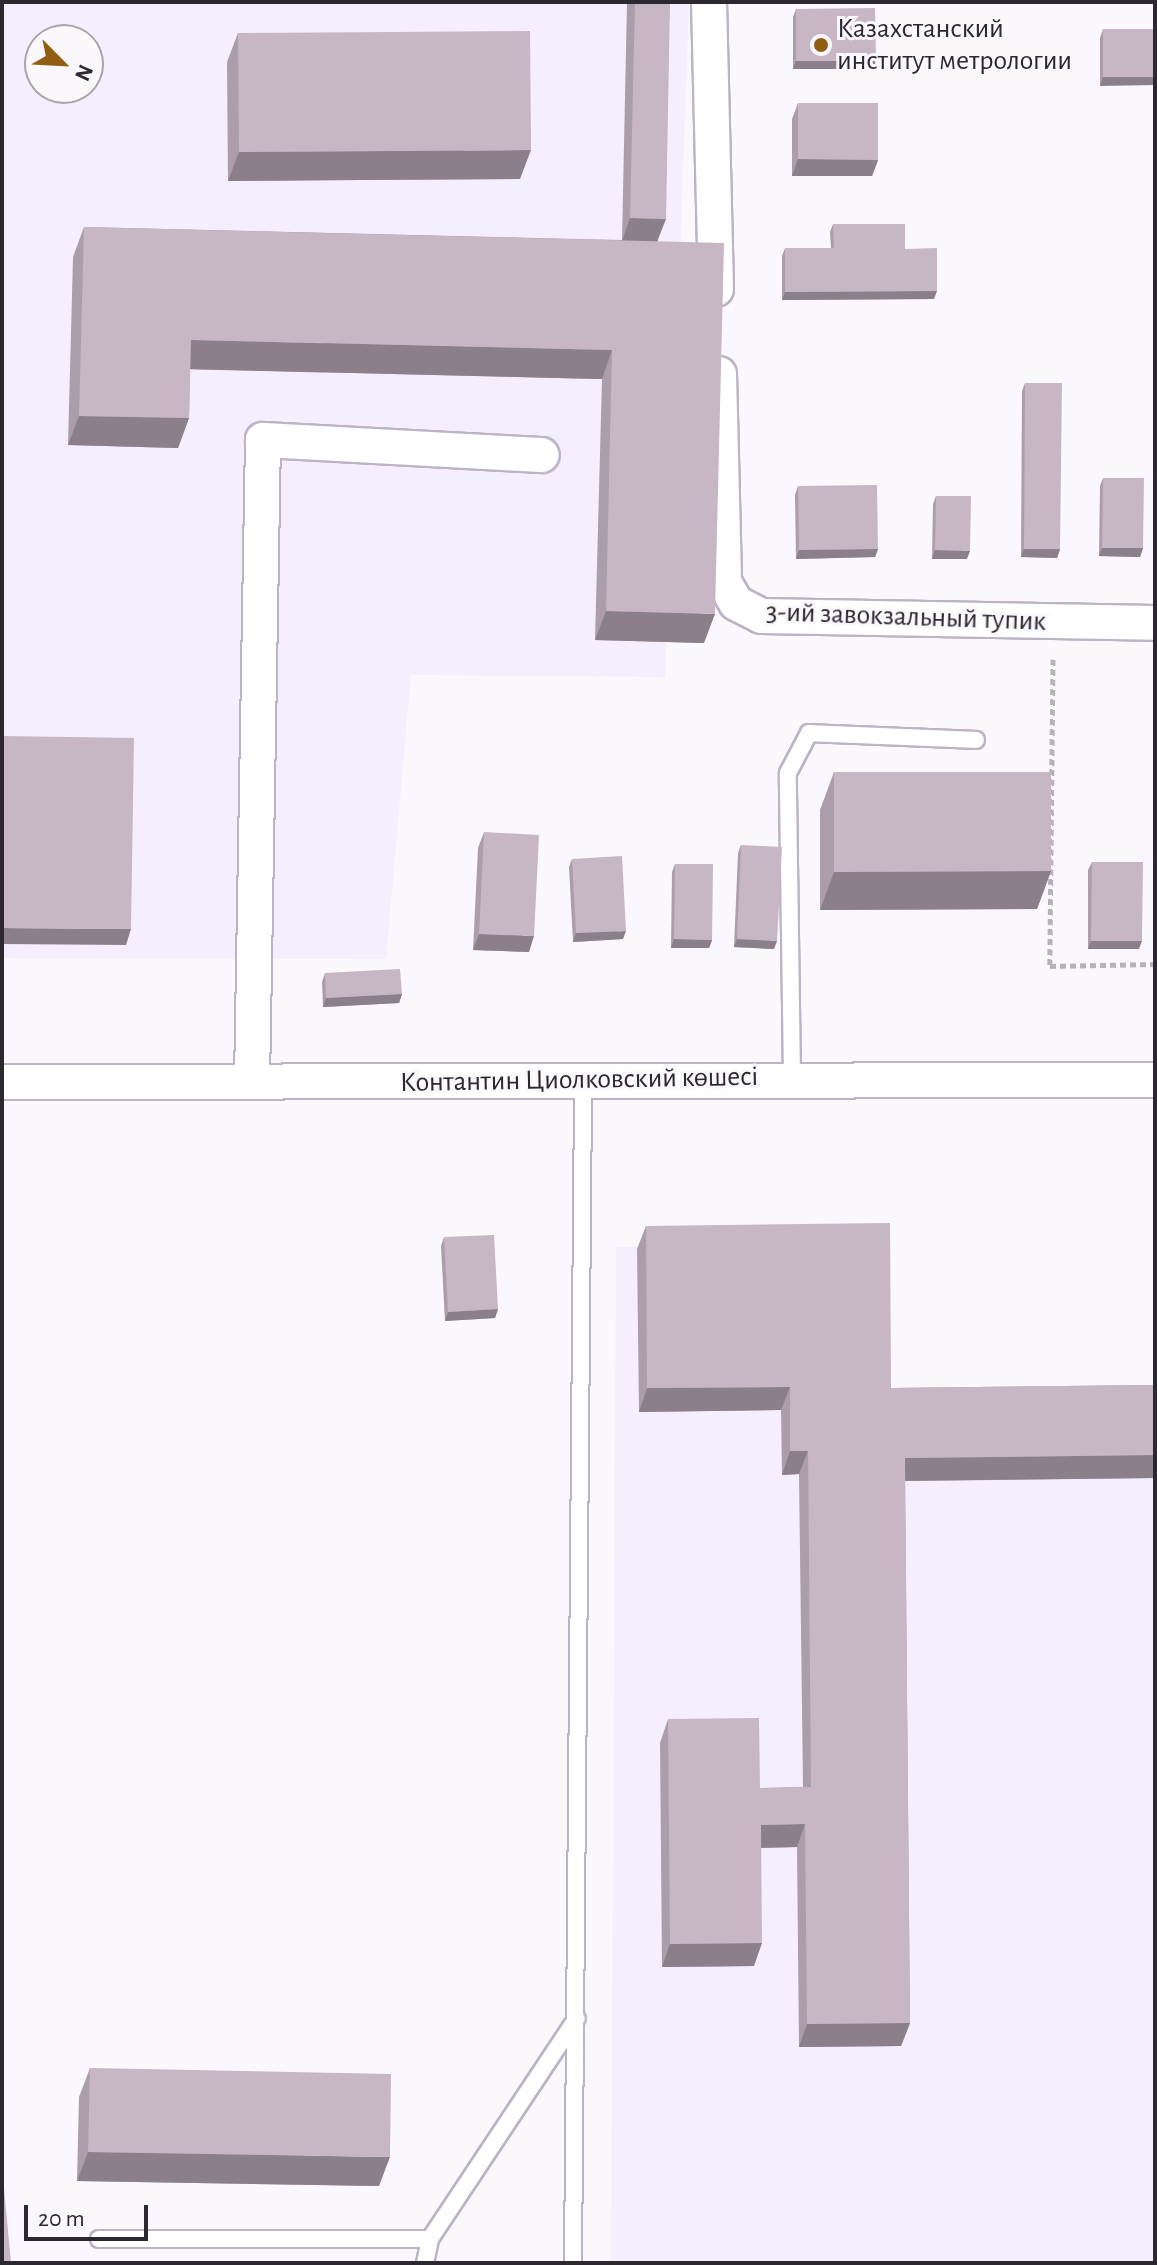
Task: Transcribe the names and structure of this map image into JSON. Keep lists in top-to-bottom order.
{
  "streets": {
    "street": ["3-ий завокзальный тупик", "Контантин Циолковский көшесі"]
  },
  "places": ["Казахстанский институт метрологии"],
  "scale_bar": "20 m",
  "north": "bottom right"
}
